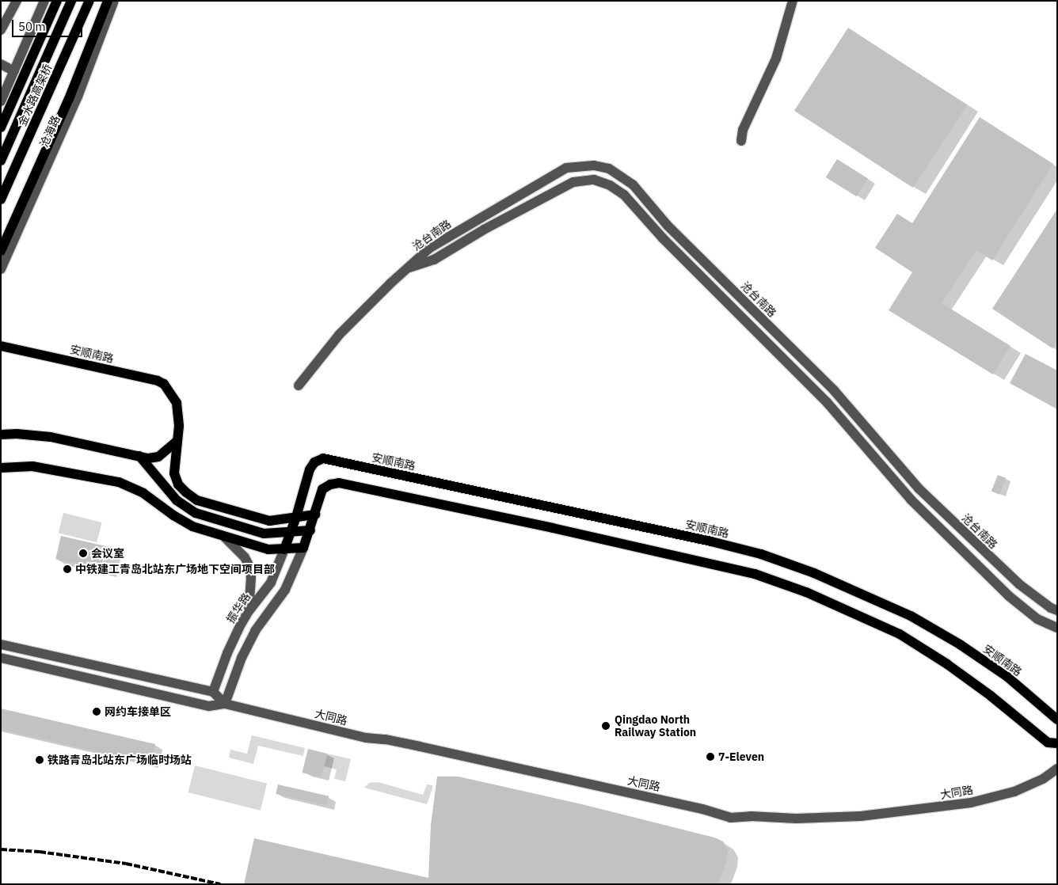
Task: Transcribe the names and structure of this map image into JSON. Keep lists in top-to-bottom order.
{
  "streets": {
    "main road": ["金水路高架桥", "安顺南路", "振华路"],
    "street": ["沧海路", "沧台南路", "大同路"]
  },
  "crossings": [
    ["金水路高架桥", "沧海路"],
    ["安顺南路", "振华路"]
  ],
  "places": [
    "会议室",
    "中铁建工青岛北站东广场地下空间项目部",
    "网约车接单区",
    "Qingdao North Railway Station",
    "7-Eleven",
    "铁路青岛北站东广场临时场站"
  ],
  "scale_bar": "50 m"
}
